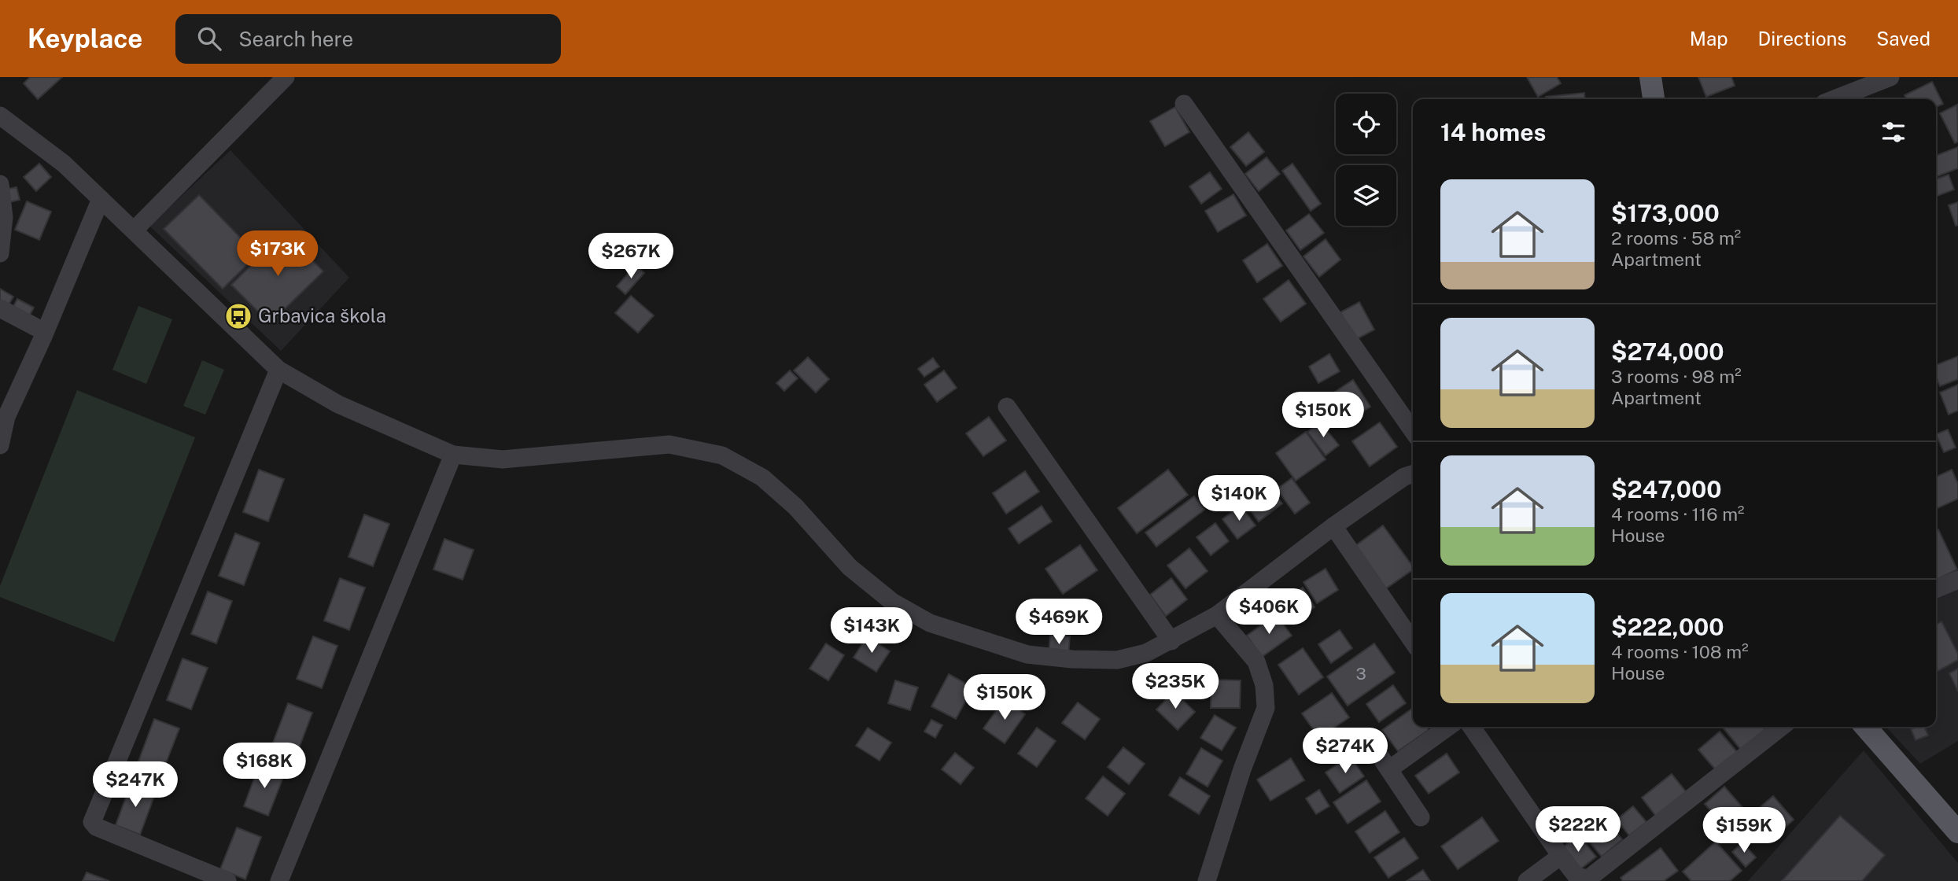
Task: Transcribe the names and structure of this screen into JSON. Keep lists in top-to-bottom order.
{
  "places": {
    "bus stop": ["Grbavica škola"]
  },
  "house_numbers": ["3"],
  "page": {
    "header": "Keyplace",
    "search": "Search here",
    "nav": ["Map", "Directions", "Saved"],
    "heading": "14 homes",
    "list": [
      {
        "name": "$173,000",
        "note": "2 rooms · 58 m² · Apartment"
      },
      {
        "name": "$274,000",
        "note": "3 rooms · 98 m² · Apartment"
      },
      {
        "name": "$247,000",
        "note": "4 rooms · 116 m² · House"
      },
      {
        "name": "$222,000",
        "note": "4 rooms · 108 m² · House"
      }
    ],
    "price": [
      "$173K",
      "$267K",
      "$150K",
      "$140K",
      "$406K",
      "$469K",
      "$143K",
      "$235K",
      "$150K",
      "$274K",
      "$168K",
      "$247K",
      "$222K",
      "$159K"
    ]
  }
}
